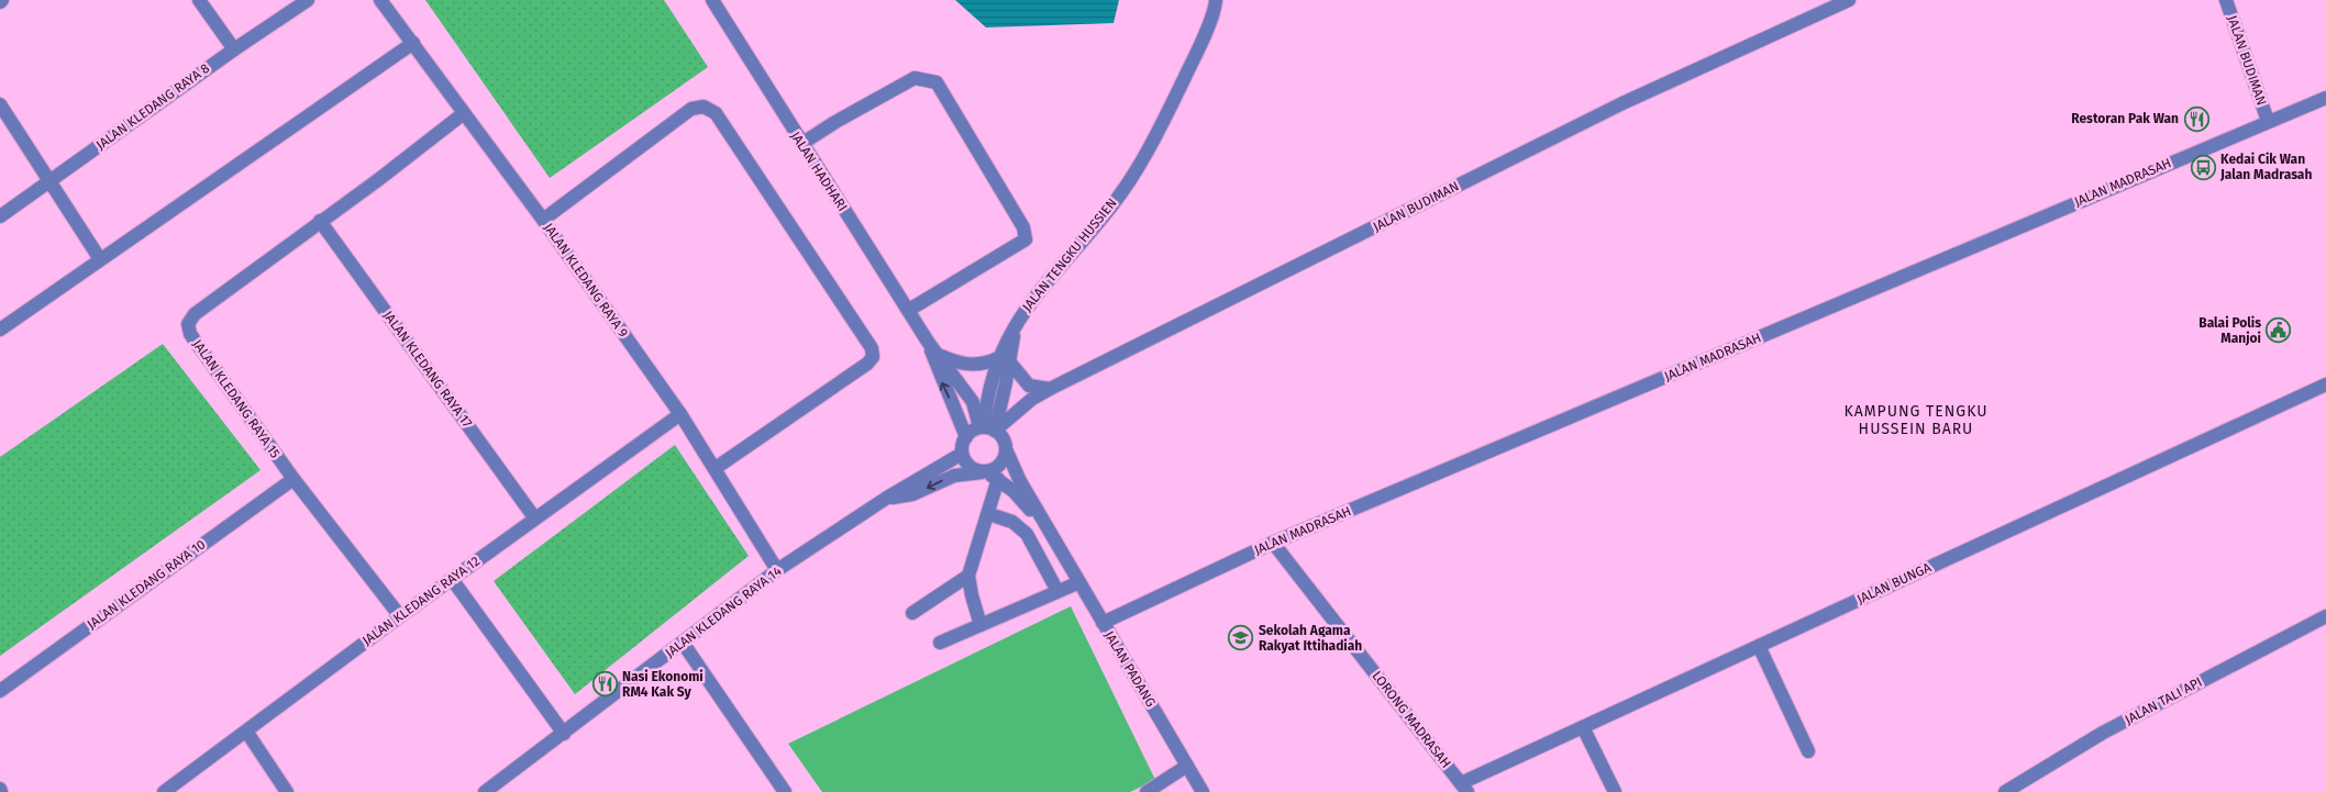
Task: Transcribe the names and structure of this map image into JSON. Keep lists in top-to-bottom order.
{
  "streets": {
    "street": [
      "JALAN BUDIMAN",
      "JALAN KLEDANG RAYA 8",
      "JALAN HADHARI",
      "JALAN MADRASAH",
      "JALAN TENGKU HUSSIEN",
      "JALAN KLEDANG RAYA 9",
      "JALAN KLEDANG RAYA 17",
      "JALAN KLEDANG RAYA 15",
      "JALAN BUNGA",
      "JALAN KLEDANG RAYA 10",
      "JALAN KLEDANG RAYA 12",
      "JALAN KLEDANG RAYA 14",
      "JALAN PADANG",
      "JALAN TALI API",
      "LORONG MADRASAH"
    ]
  },
  "crossings": [
    ["JALAN BUDIMAN", "JALAN HADHARI"],
    ["JALAN BUDIMAN", "JALAN MADRASAH"],
    ["JALAN BUDIMAN", "JALAN KLEDANG RAYA 14"],
    ["JALAN BUDIMAN", "JALAN PADANG"],
    ["JALAN HADHARI", "JALAN KLEDANG RAYA 14"],
    ["JALAN HADHARI", "JALAN PADANG"],
    ["JALAN MADRASAH", "JALAN PADANG"],
    ["JALAN MADRASAH", "LORONG MADRASAH"],
    ["JALAN KLEDANG RAYA 9", "JALAN KLEDANG RAYA 15"],
    ["JALAN KLEDANG RAYA 9", "JALAN KLEDANG RAYA 12"],
    ["JALAN KLEDANG RAYA 9", "JALAN KLEDANG RAYA 14"],
    ["JALAN KLEDANG RAYA 17", "JALAN KLEDANG RAYA 15"],
    ["JALAN KLEDANG RAYA 17", "JALAN KLEDANG RAYA 12"],
    ["JALAN KLEDANG RAYA 15", "JALAN KLEDANG RAYA 10"],
    ["JALAN KLEDANG RAYA 15", "JALAN KLEDANG RAYA 12"],
    ["JALAN BUNGA", "LORONG MADRASAH"],
    ["JALAN KLEDANG RAYA 14", "JALAN PADANG"]
  ],
  "districts": ["KAMPUNG TENGKU HUSSEIN BARU"],
  "places": {
    "restaurant": ["Restoran Pak Wan", "Nasi Ekonomi RM4 Kak Sy"],
    "bus stop": ["Kedai Cik Wan Jalan Madrasah"],
    "public building": ["Balai Polis Manjoi"],
    "school or university": ["Sekolah Agama Rakyat Ittihadiah"]
  }
}
